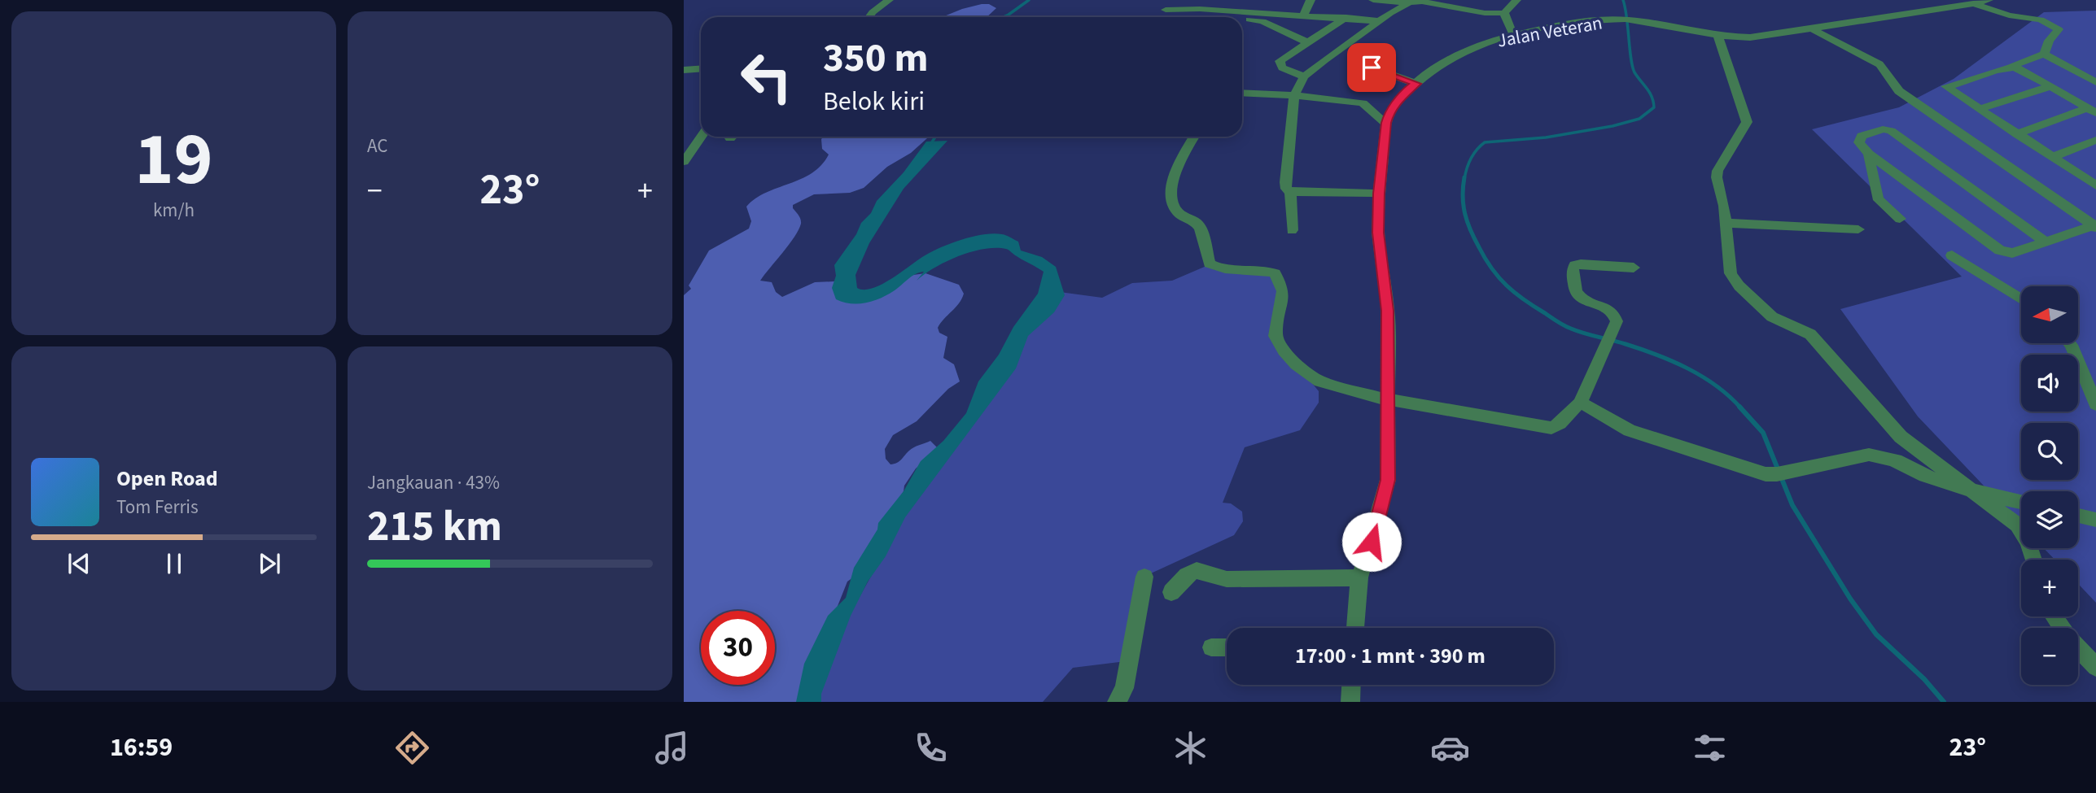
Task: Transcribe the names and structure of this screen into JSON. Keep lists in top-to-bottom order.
{
  "streets": {
    "street": ["Jalan Veteran"]
  },
  "north": "left",
  "page": {
    "tile": [
      ["19", "km/h"],
      "AC",
      ["Jangkauan · 43%", "215 km"]
    ],
    "turn": ["350 m", "Belok kiri"],
    "heat": ["−", "23°", "+"],
    "map_buttons": ["+", "−"],
    "song": ["Open Road", "Tom Ferris"],
    "limit": "30",
    "trip": "17:00 · 1 mnt · 390 m",
    "tabs": ["16:59", "23°"]
  }
}
